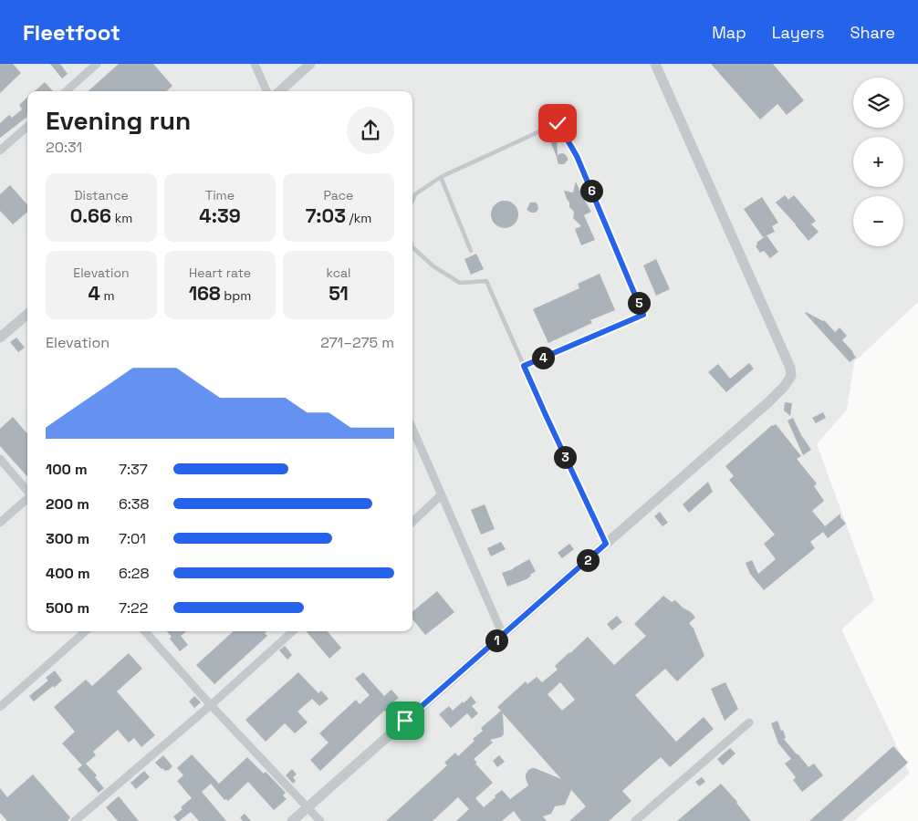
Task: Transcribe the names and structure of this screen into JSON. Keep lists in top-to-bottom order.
{
  "page": {
    "header": "Fleetfoot",
    "nav": ["Map", "Layers", "Share"],
    "map_buttons": ["+", "−"],
    "heading": ["Evening run", "20:31"],
    "stats": [
      ["Distance", "0.66 km"],
      ["Time", "4:39"],
      ["Pace", "7:03 /km"],
      ["Elevation", "4 m"],
      ["Heart rate", "168 bpm"],
      ["kcal", "51"]
    ],
    "pins": [
      "6",
      "5",
      "4",
      "3",
      "2",
      "1"
    ],
    "chart": ["Elevation", "271–275 m"],
    "list": [
      {
        "name": "100 m",
        "note": "7:37"
      },
      {
        "name": "200 m",
        "note": "6:38"
      },
      {
        "name": "300 m",
        "note": "7:01"
      },
      {
        "name": "400 m",
        "note": "6:28"
      },
      {
        "name": "500 m",
        "note": "7:22"
      }
    ]
  }
}
